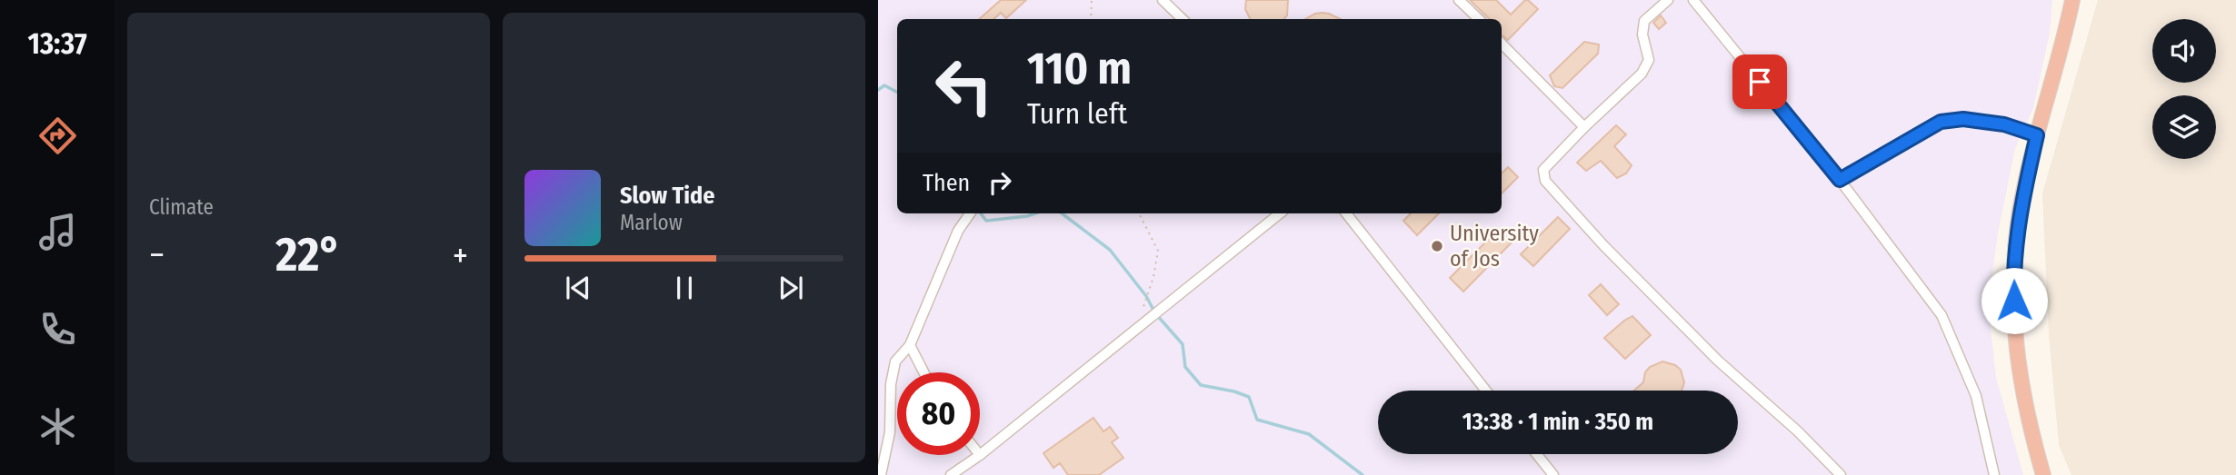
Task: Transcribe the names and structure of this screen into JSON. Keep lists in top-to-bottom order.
{
  "places": ["University of Jos"],
  "page": {
    "tabs": "13:37",
    "tile": "Climate",
    "turn": ["110 m", "Turn left"],
    "then": "Then",
    "song": ["Slow Tide", "Marlow"],
    "heat": ["−", "22°", "+"],
    "limit": "80",
    "trip": "13:38 · 1 min · 350 m"
  }
}
